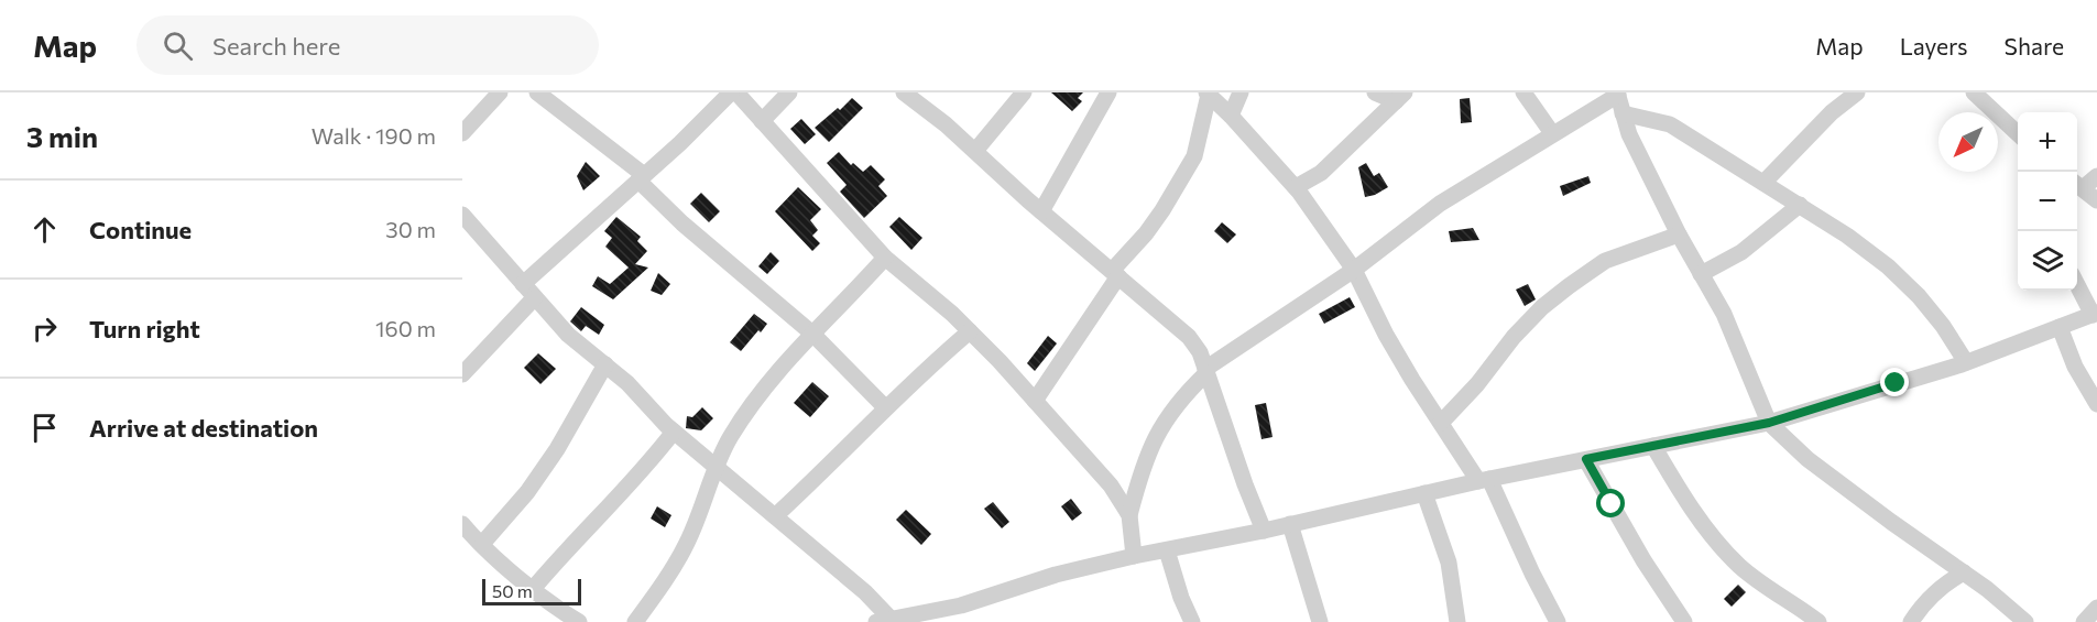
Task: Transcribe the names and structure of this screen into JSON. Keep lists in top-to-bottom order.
{
  "scale_bar": "50 m",
  "north": "bottom left",
  "page": {
    "header": "Map",
    "search": "Search here",
    "nav": ["Map", "Layers", "Share"],
    "heading": ["3 min", "Walk · 190 m"],
    "map_buttons": ["+", "−"],
    "list": [
      ["Continue", "30 m"],
      ["Turn right", "160 m"],
      "Arrive at destination"
    ],
    "scale": "50 m"
  }
}
